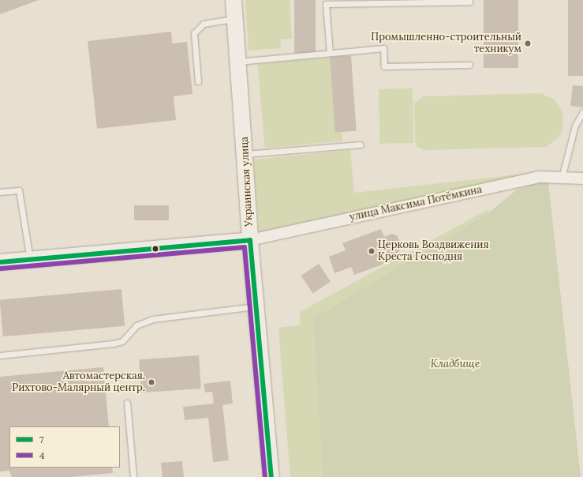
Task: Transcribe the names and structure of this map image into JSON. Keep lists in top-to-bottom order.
{
  "streets": {
    "street": ["Украинская улица", "улица Максима Потёмкина"]
  },
  "crossings": [
    ["Украинская улица", "улица Максима Потёмкина"]
  ],
  "parks": ["Кладбище"],
  "places": ["Промышленно-строительный техникум", "Церковь Воздвижения Креста Господня", "Автомастерская. Рихтово-Малярный центр."],
  "lines": ["transit line 7", "transit line 4"],
  "legend": ["7", "4"]
}
